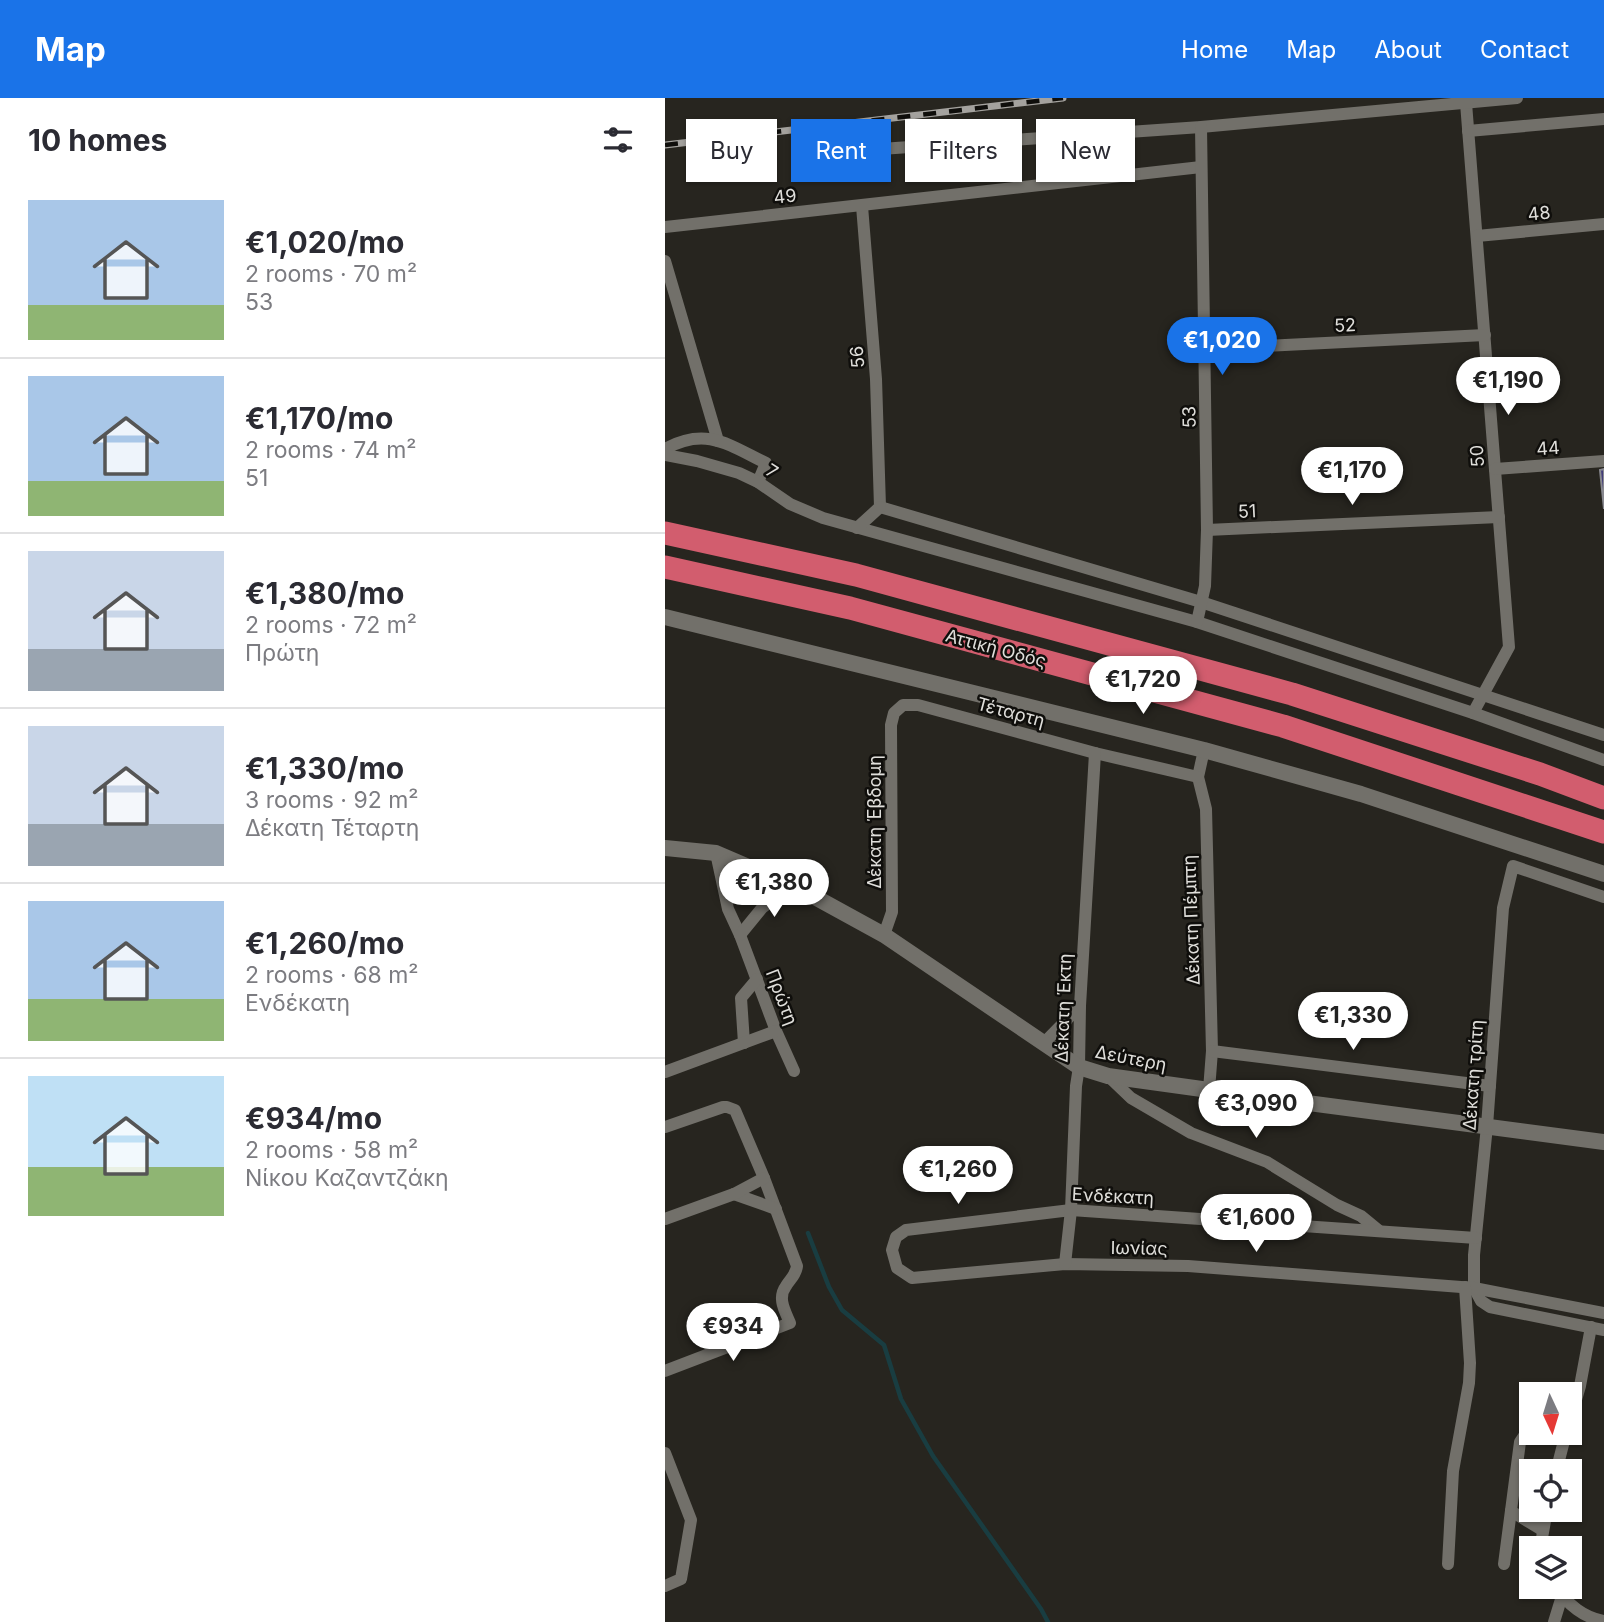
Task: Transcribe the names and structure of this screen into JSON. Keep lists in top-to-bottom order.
{
  "streets": {
    "highway": ["Αττική Οδός"],
    "street": [
      "49",
      "48",
      "52",
      "56",
      "53",
      "44",
      "50",
      "7",
      "51",
      "Τέταρτη",
      "Δέκατη Έβδομη",
      "Δέκατη Πέμπτη",
      "Πρώτη",
      "Δέκατη Έκτη",
      "Δεύτερη",
      "Δέκατη τρίτη",
      "Ενδέκατη",
      "Ιωνίας"
    ]
  },
  "crossings": [
    ["49", "56"],
    ["49", "53"],
    ["48", "50"],
    ["52", "53"],
    ["52", "50"],
    ["53", "7"],
    ["53", "51"],
    ["44", "50"],
    ["50", "7"],
    ["50", "51"],
    ["Τέταρτη", "Δέκατη Έβδομη"],
    ["Τέταρτη", "Δέκατη Πέμπτη"],
    ["Τέταρτη", "Δέκατη Έκτη"],
    ["Δέκατη Έβδομη", "Δεύτερη"],
    ["Δέκατη Πέμπτη", "Δεύτερη"],
    ["Πρώτη", "Δεύτερη"],
    ["Δέκατη Έκτη", "Δεύτερη"],
    ["Δέκατη Έκτη", "Ενδέκατη"],
    ["Δέκατη Έκτη", "Ιωνίας"],
    ["Δεύτερη", "Δέκατη τρίτη"],
    ["Δέκατη τρίτη", "Ενδέκατη"],
    ["Δέκατη τρίτη", "Ιωνίας"],
    ["Ενδέκατη", "Ιωνίας"]
  ],
  "north": "bottom",
  "page": {
    "header": "Map",
    "nav": [
      "Home",
      "Map",
      "About",
      "Contact"
    ],
    "heading": "10 homes",
    "chip": [
      "Buy",
      "Rent",
      "Filters",
      "New"
    ],
    "list": [
      {
        "name": "€1,020/mo",
        "note": "2 rooms · 70 m² · 53"
      },
      {
        "name": "€1,170/mo",
        "note": "2 rooms · 74 m² · 51"
      },
      {
        "name": "€1,380/mo",
        "note": "2 rooms · 72 m² · Πρώτη"
      },
      {
        "name": "€1,330/mo",
        "note": "3 rooms · 92 m² · Δέκατη Τέταρτη"
      },
      {
        "name": "€1,260/mo",
        "note": "2 rooms · 68 m² · Ενδέκατη"
      },
      {
        "name": "€934/mo",
        "note": "2 rooms · 58 m² · Νίκου Καζαντζάκη"
      }
    ],
    "price": [
      "€1,020",
      "€1,190",
      "€1,170",
      "€1,720",
      "€1,380",
      "€1,330",
      "€3,090",
      "€1,260",
      "€1,600",
      "€934"
    ]
  }
}
